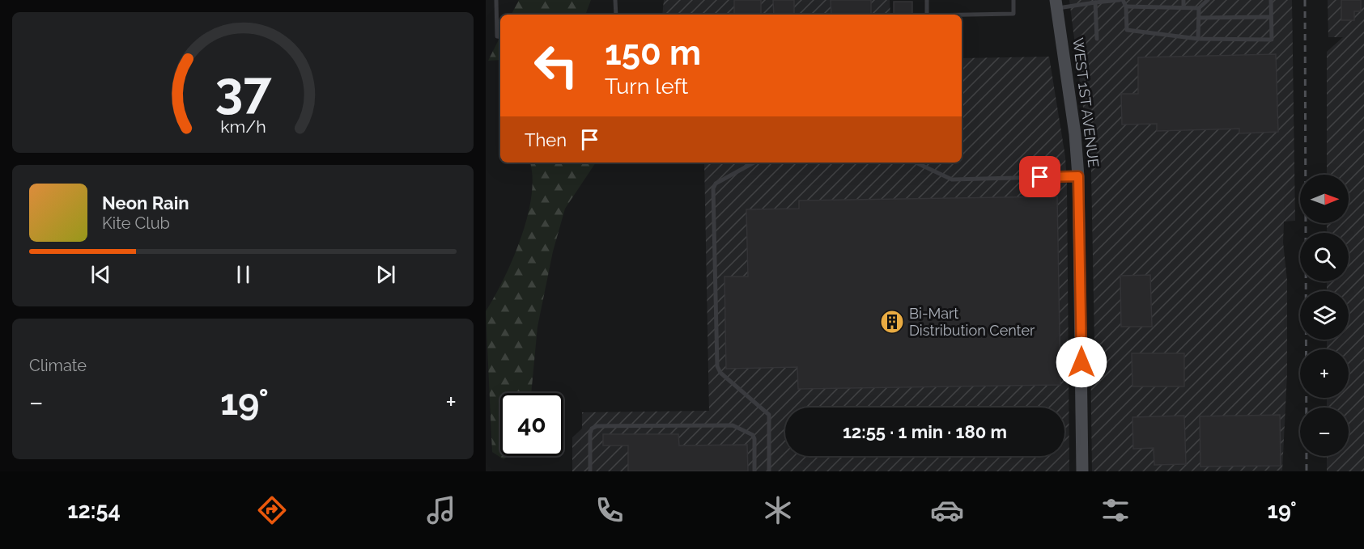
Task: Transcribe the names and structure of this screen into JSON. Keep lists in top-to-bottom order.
{
  "streets": {
    "street": ["WEST 1ST AVENUE"]
  },
  "places": {
    "building": ["Bi-Mart Distribution Center"]
  },
  "north": "right",
  "page": {
    "turn": ["150 m", "Turn left"],
    "then": "Then",
    "map_buttons": ["+", "−"],
    "song": ["Neon Rain", "Kite Club"],
    "tile": "Climate",
    "heat": ["−", "19°", "+"],
    "limit": "40",
    "trip": "12:55 · 1 min · 180 m",
    "tabs": ["12:54", "19°"],
    "gauge": ["37", "km/h"]
  }
}
